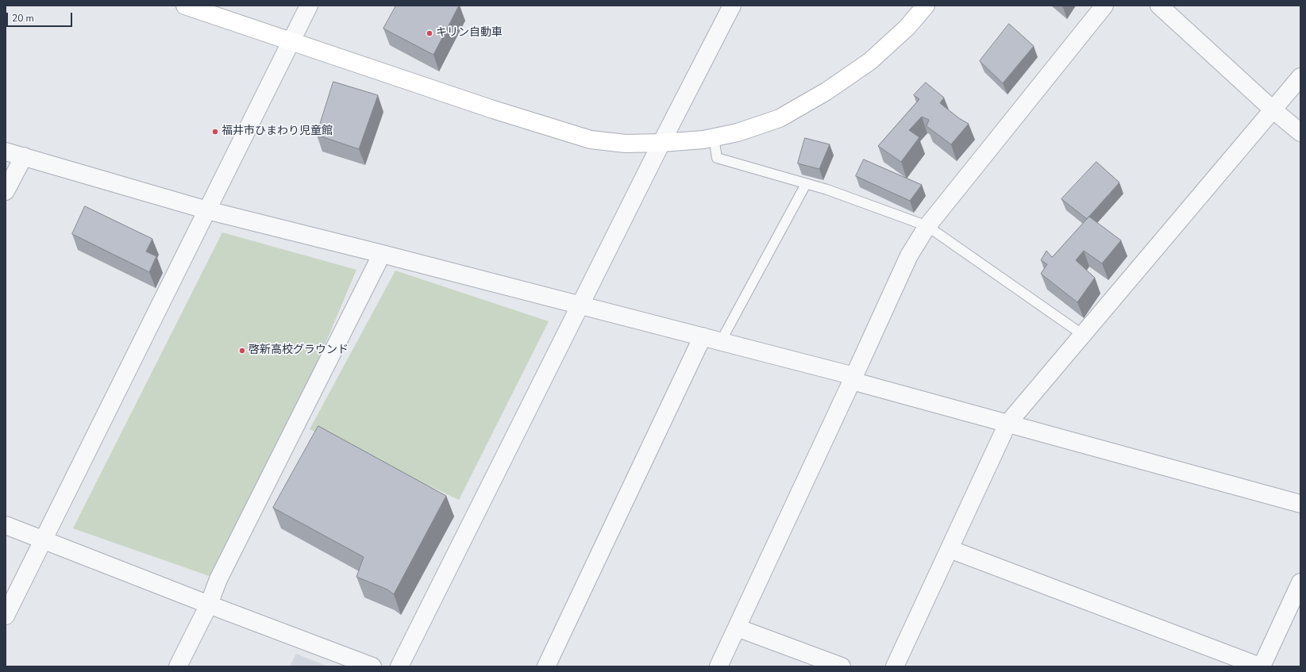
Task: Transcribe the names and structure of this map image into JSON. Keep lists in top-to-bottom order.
{
  "places": ["キリン自動車", "福井市ひまわり児童館", "啓新高校グラウンド"],
  "scale_bar": "20 m"
}
